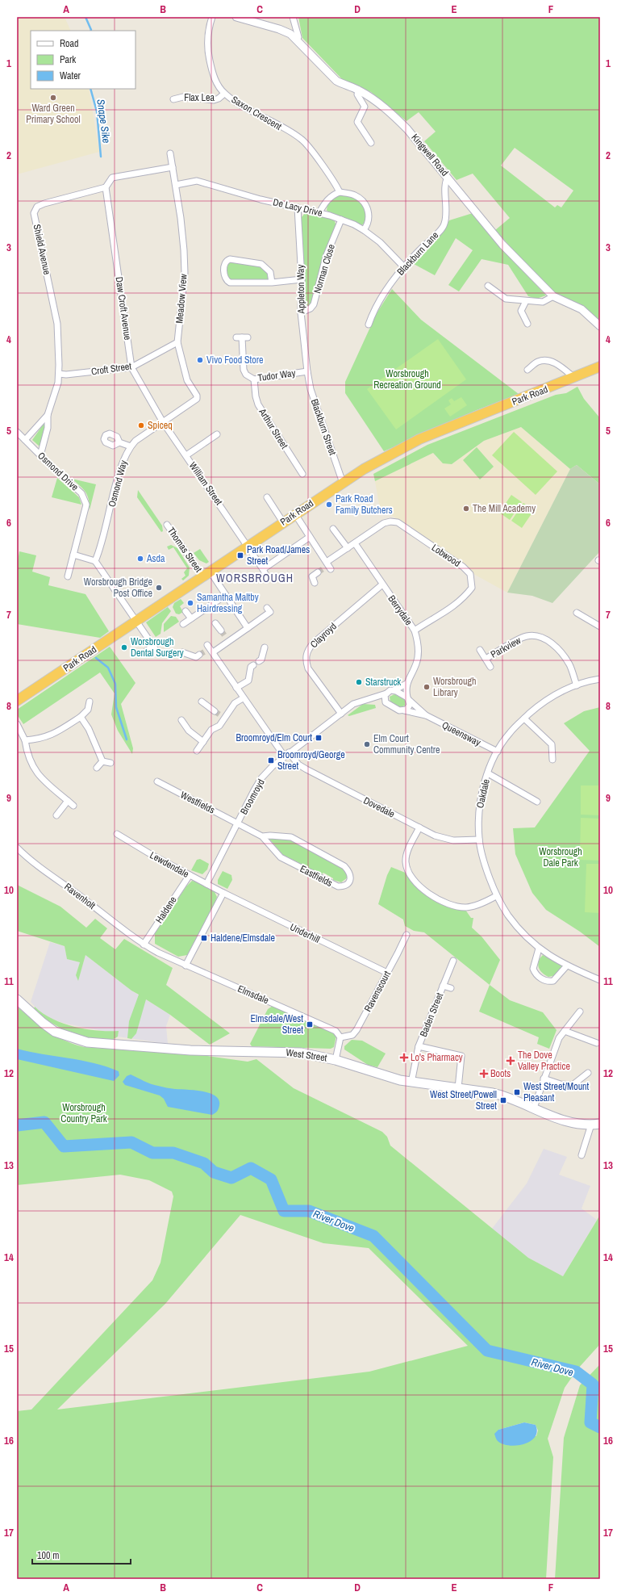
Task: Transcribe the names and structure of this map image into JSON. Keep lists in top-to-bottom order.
{
  "streets": {
    "highway": ["Park Road"],
    "main road": ["West Street"],
    "street": [
      "Flax Lea",
      "Saxon Crescent",
      "Kingwell Road",
      "De Lacy Drive",
      "Shield Avenue",
      "Blackburn Lane",
      "Norman Close",
      "Appleton Way",
      "Meadow View",
      "Daw Croft Avenue",
      "Croft Street",
      "Tudor Way",
      "Blackburn Street",
      "Arthur Street",
      "Osmond Drive",
      "Osmond Way",
      "William Street",
      "Thomas Street",
      "Lobwood",
      "Berrydale",
      "Clayroyd",
      "Parkview",
      "Queensway",
      "Oakdale",
      "Broomroyd",
      "Westfields",
      "Dovedale",
      "Lewdendale",
      "Eastfields",
      "Ravenholt",
      "Haldene",
      "Underhill",
      "Ravenscourt",
      "Elmsdale",
      "Baden Street"
    ]
  },
  "crossings": [
    ["Flax Lea", "Saxon Crescent"],
    ["Kingwell Road", "Blackburn Lane"],
    ["De Lacy Drive", "Blackburn Lane"],
    ["De Lacy Drive", "Norman Close"],
    ["De Lacy Drive", "Appleton Way"],
    ["De Lacy Drive", "Meadow View"],
    ["Shield Avenue", "Meadow View"],
    ["Shield Avenue", "Daw Croft Avenue"],
    ["Shield Avenue", "Croft Street"],
    ["Shield Avenue", "Osmond Drive"],
    ["Norman Close", "Appleton Way"],
    ["Appleton Way", "Tudor Way"],
    ["Appleton Way", "Blackburn Street"],
    ["Meadow View", "Daw Croft Avenue"],
    ["Meadow View", "Croft Street"],
    ["Meadow View", "Osmond Way"],
    ["Meadow View", "William Street"],
    ["Daw Croft Avenue", "Croft Street"],
    ["Daw Croft Avenue", "Osmond Way"],
    ["Daw Croft Avenue", "William Street"],
    ["Tudor Way", "Blackburn Street"],
    ["Tudor Way", "Arthur Street"],
    ["Park Road", "Blackburn Street"],
    ["Park Road", "William Street"],
    ["Park Road", "Thomas Street"],
    ["Osmond Way", "William Street"],
    ["Lobwood", "Berrydale"],
    ["Berrydale", "Clayroyd"],
    ["Berrydale", "Queensway"],
    ["Clayroyd", "Broomroyd"],
    ["Parkview", "Oakdale"],
    ["Queensway", "Oakdale"],
    ["Oakdale", "Dovedale"],
    ["Broomroyd", "Westfields"],
    ["Broomroyd", "Dovedale"],
    ["Broomroyd", "Lewdendale"],
    ["Broomroyd", "Eastfields"],
    ["Westfields", "Eastfields"],
    ["Lewdendale", "Haldene"],
    ["Lewdendale", "Underhill"],
    ["Ravenholt", "Haldene"],
    ["Ravenholt", "Elmsdale"],
    ["Haldene", "Elmsdale"],
    ["Underhill", "Ravenscourt"],
    ["Ravenscourt", "Elmsdale"],
    ["Baden Street", "West Street"]
  ],
  "districts": ["WORSBROUGH"],
  "water": ["Snape Sike", "River Dove"],
  "parks": ["Worsbrough Recreation Ground", "Worsbrough Dale Park", "Worsbrough Country Park"],
  "places": {
    "other": [
      "Ward Green Primary School",
      "Vivo Food Store",
      "Spiceq",
      "Park Road Family Butchers",
      "The Mill Academy",
      "Asda",
      "Worsbrough Bridge Post Office",
      "Samantha Maltby Hairdressing",
      "Worsbrough Dental Surgery",
      "Starstruck",
      "Worsbrough Library",
      "Elm Court Community Centre"
    ],
    "transit": [
      "Park Road/James Street",
      "Broomroyd/Elm Court",
      "Broomroyd/George Street",
      "Haldene/Elmsdale",
      "Elmsdale/West Street",
      "West Street/Mount Pleasant",
      "West Street/Powell Street"
    ],
    "health": ["Lo's Pharmacy", "The Dove Valley Practice", "Boots"]
  },
  "legend": ["Road", "Park", "Water"],
  "scale_bar": "100 m",
  "grid": {
    "columns": [
      "A",
      "B",
      "C",
      "D",
      "E",
      "F"
    ],
    "rows": [
      "1",
      "2",
      "3",
      "4",
      "5",
      "6",
      "7",
      "8",
      "9",
      "10",
      "11",
      "12",
      "13",
      "14",
      "15",
      "16",
      "17"
    ]
  }
}
